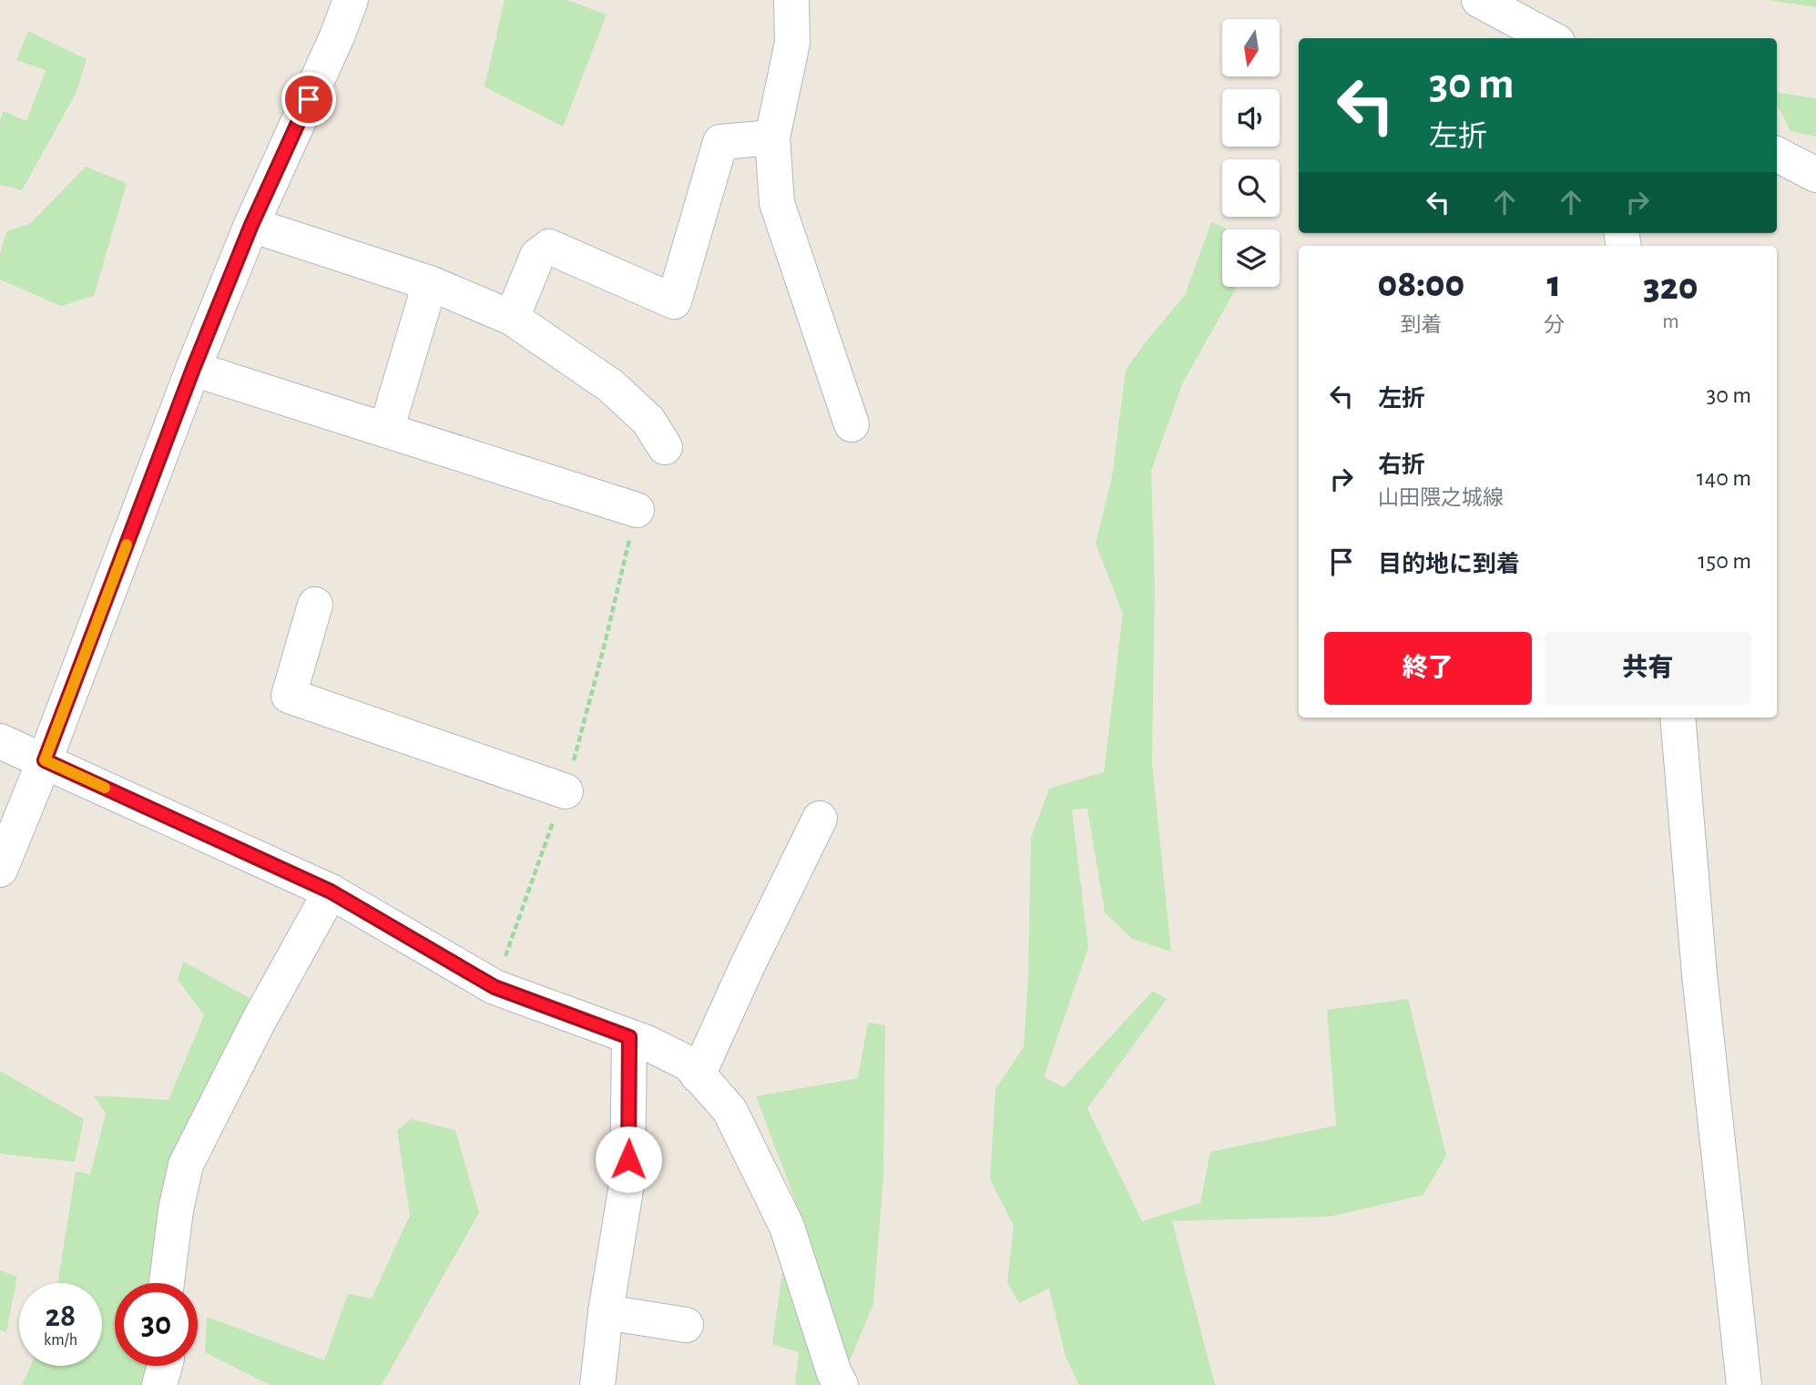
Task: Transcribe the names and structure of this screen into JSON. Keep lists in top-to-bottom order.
{
  "north": "bottom",
  "page": {
    "turn": ["30 m", "左折"],
    "eta": [
      "08:00",
      "到着",
      "1",
      "分",
      "320",
      "m"
    ],
    "list": [
      {
        "name": "左折",
        "value": "30 m"
      },
      {
        "name": "右折",
        "note": "山田隈之城線",
        "value": "140 m"
      },
      {
        "name": "目的地に到着",
        "value": "150 m"
      }
    ],
    "buttons": ["終了", "共有"],
    "speed": "28 km/h",
    "limit": "30"
  }
}
